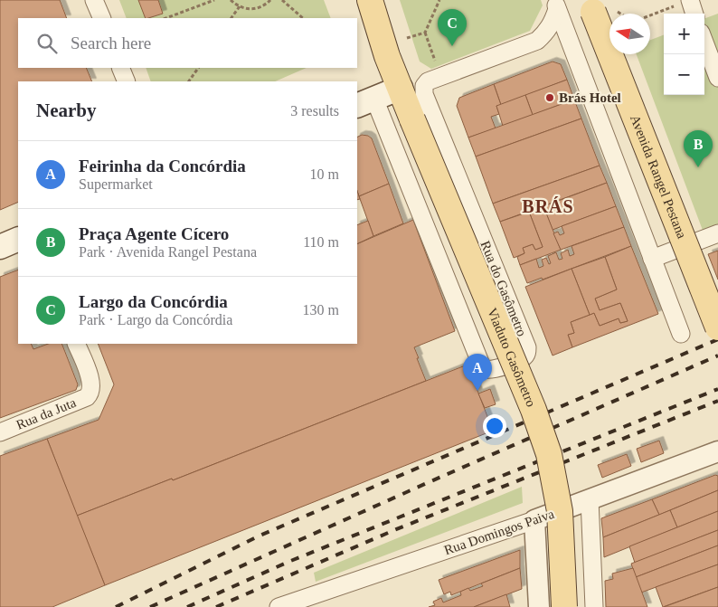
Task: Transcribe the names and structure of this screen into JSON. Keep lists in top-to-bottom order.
{
  "streets": {
    "main road": ["Avenida Rangel Pestana", "Viaduto Gasômetro"],
    "street": ["Rua do Gasômetro", "Rua da Juta", "Rua Domingos Paiva"]
  },
  "crossings": [
    ["Rua do Gasômetro", "Viaduto Gasômetro"]
  ],
  "districts": ["BRÁS"],
  "places": ["Brás Hotel"],
  "north": "left",
  "page": {
    "pins": ["C", "B", "A"],
    "map_buttons": ["+", "−"],
    "search": "Search here",
    "heading": ["Nearby", "3 results"],
    "list": [
      {
        "mark": "A",
        "name": "Feirinha da Concórdia",
        "note": "Supermarket",
        "value": "10 m"
      },
      {
        "mark": "B",
        "name": "Praça Agente Cícero",
        "note": "Park · Avenida Rangel Pestana",
        "value": "110 m"
      },
      {
        "mark": "C",
        "name": "Largo da Concórdia",
        "note": "Park · Largo da Concórdia",
        "value": "130 m"
      }
    ]
  }
}
